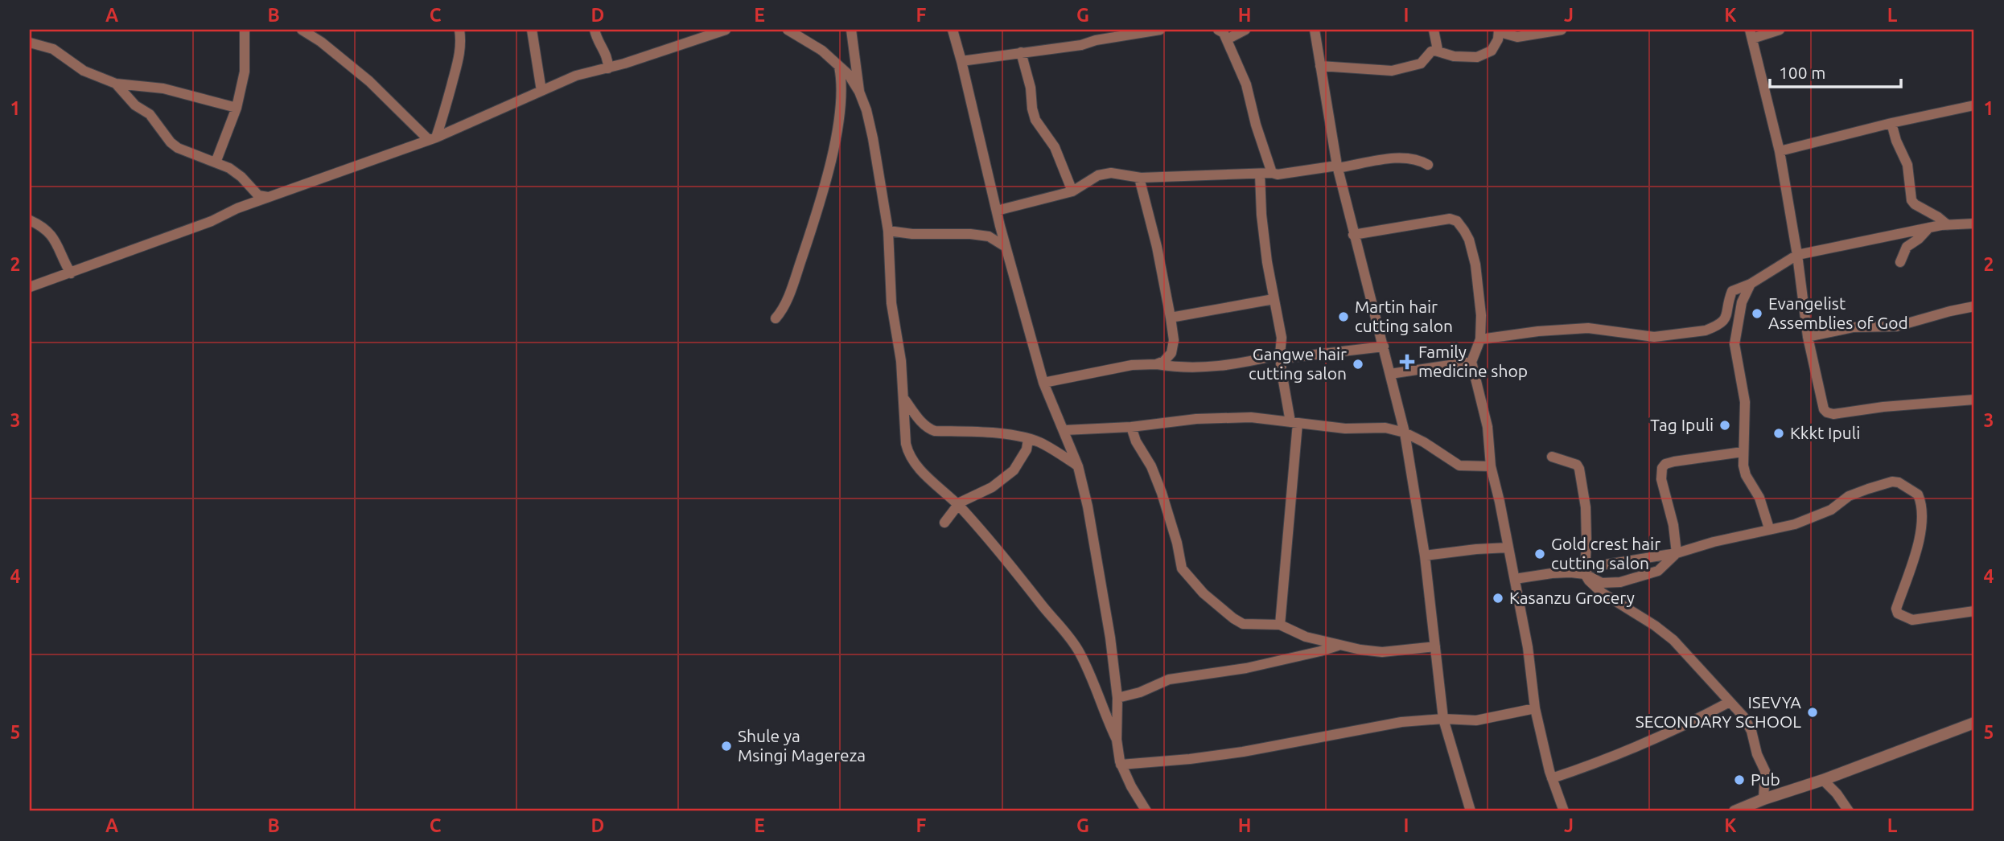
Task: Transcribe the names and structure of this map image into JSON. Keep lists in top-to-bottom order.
{
  "places": {
    "other": [
      "Evangelist Assemblies of God",
      "Martin hair cutting salon",
      "Gangwe hair cutting salon",
      "Tag Ipuli",
      "Kkkt Ipuli",
      "Gold crest hair cutting salon",
      "Kasanzu Grocery",
      "ISEVYA SECONDARY SCHOOL",
      "Shule ya Msingi Magereza",
      "Pub"
    ],
    "health": ["Family medicine shop"]
  },
  "scale_bar": "100 m",
  "grid": {
    "columns": [
      "A",
      "B",
      "C",
      "D",
      "E",
      "F",
      "G",
      "H",
      "I",
      "J",
      "K",
      "L"
    ],
    "rows": [
      "1",
      "2",
      "3",
      "4",
      "5"
    ]
  }
}
